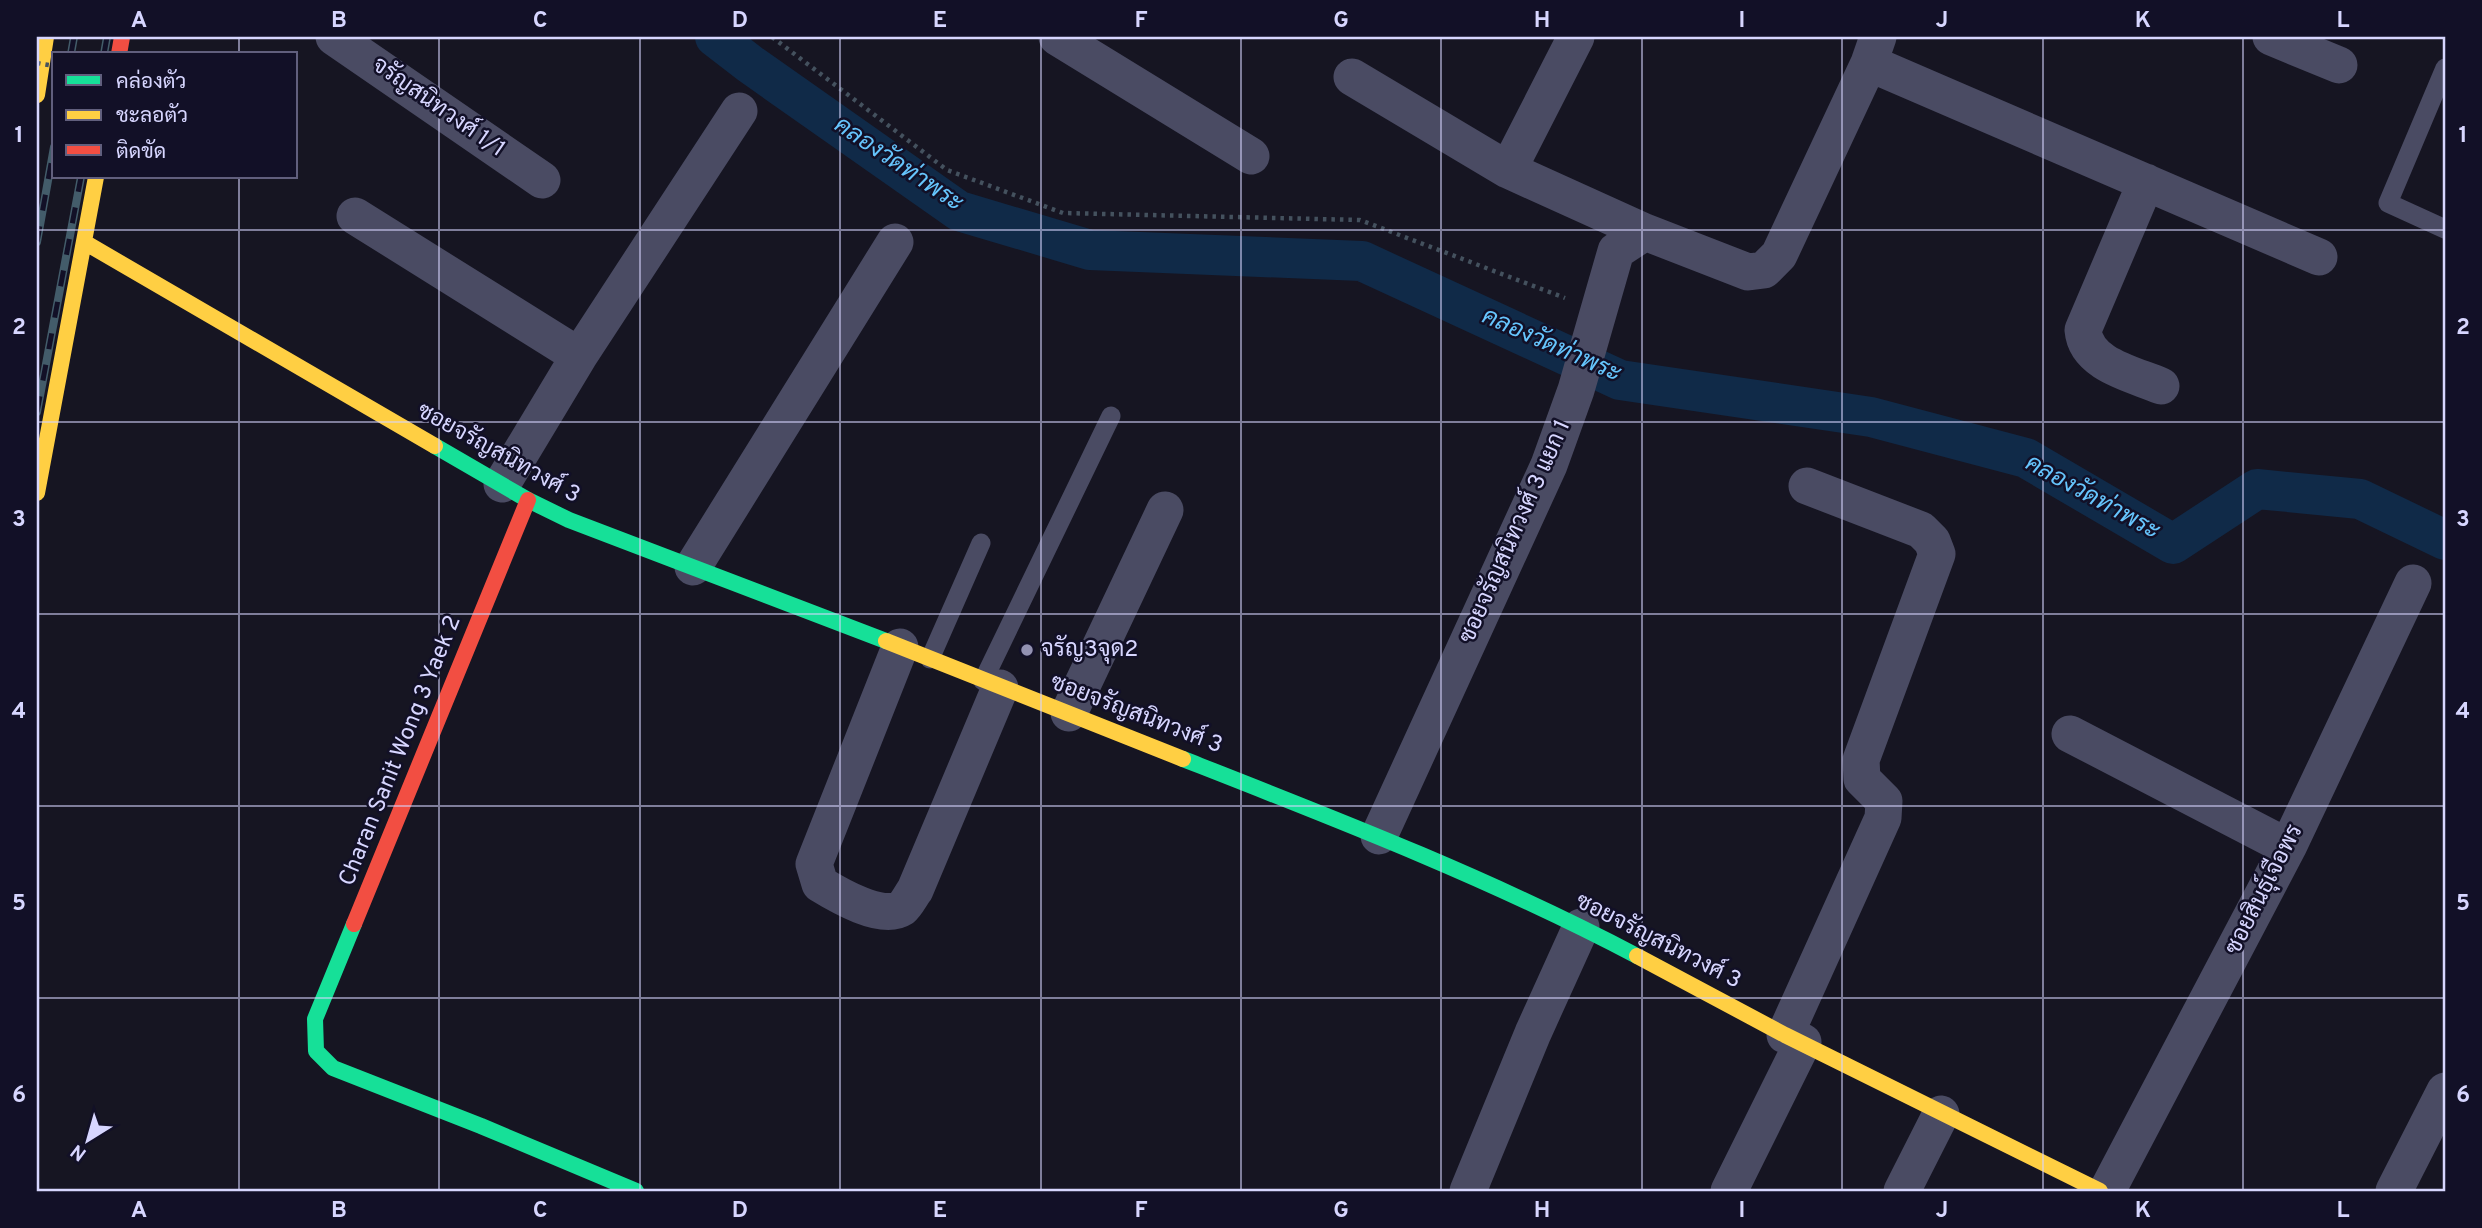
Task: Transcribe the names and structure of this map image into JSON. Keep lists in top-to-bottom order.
{
  "streets": {
    "street": [
      "จรัญสนิทวงศ์ 1/1",
      "ซอยจรัญสนิทวงศ์ 3",
      "ซอยจรัญสนิทวงศ์ 3 แยก 1",
      "Charan Sanit Wong 3 Yaek 2",
      "ซอยสินธุ์เจือพร"
    ]
  },
  "crossings": [
    ["ซอยจรัญสนิทวงศ์ 3", "ซอยจรัญสนิทวงศ์ 3 แยก 1"],
    ["ซอยจรัญสนิทวงศ์ 3", "Charan Sanit Wong 3 Yaek 2"]
  ],
  "water": ["คลองวัดท่าพระ"],
  "places": ["จรัญ3จุด2"],
  "legend": ["คล่องตัว", "ชะลอตัว", "ติดขัด"],
  "north": "bottom left",
  "grid": {
    "columns": [
      "A",
      "B",
      "C",
      "D",
      "E",
      "F",
      "G",
      "H",
      "I",
      "J",
      "K",
      "L"
    ],
    "rows": [
      "1",
      "2",
      "3",
      "4",
      "5",
      "6"
    ]
  }
}
